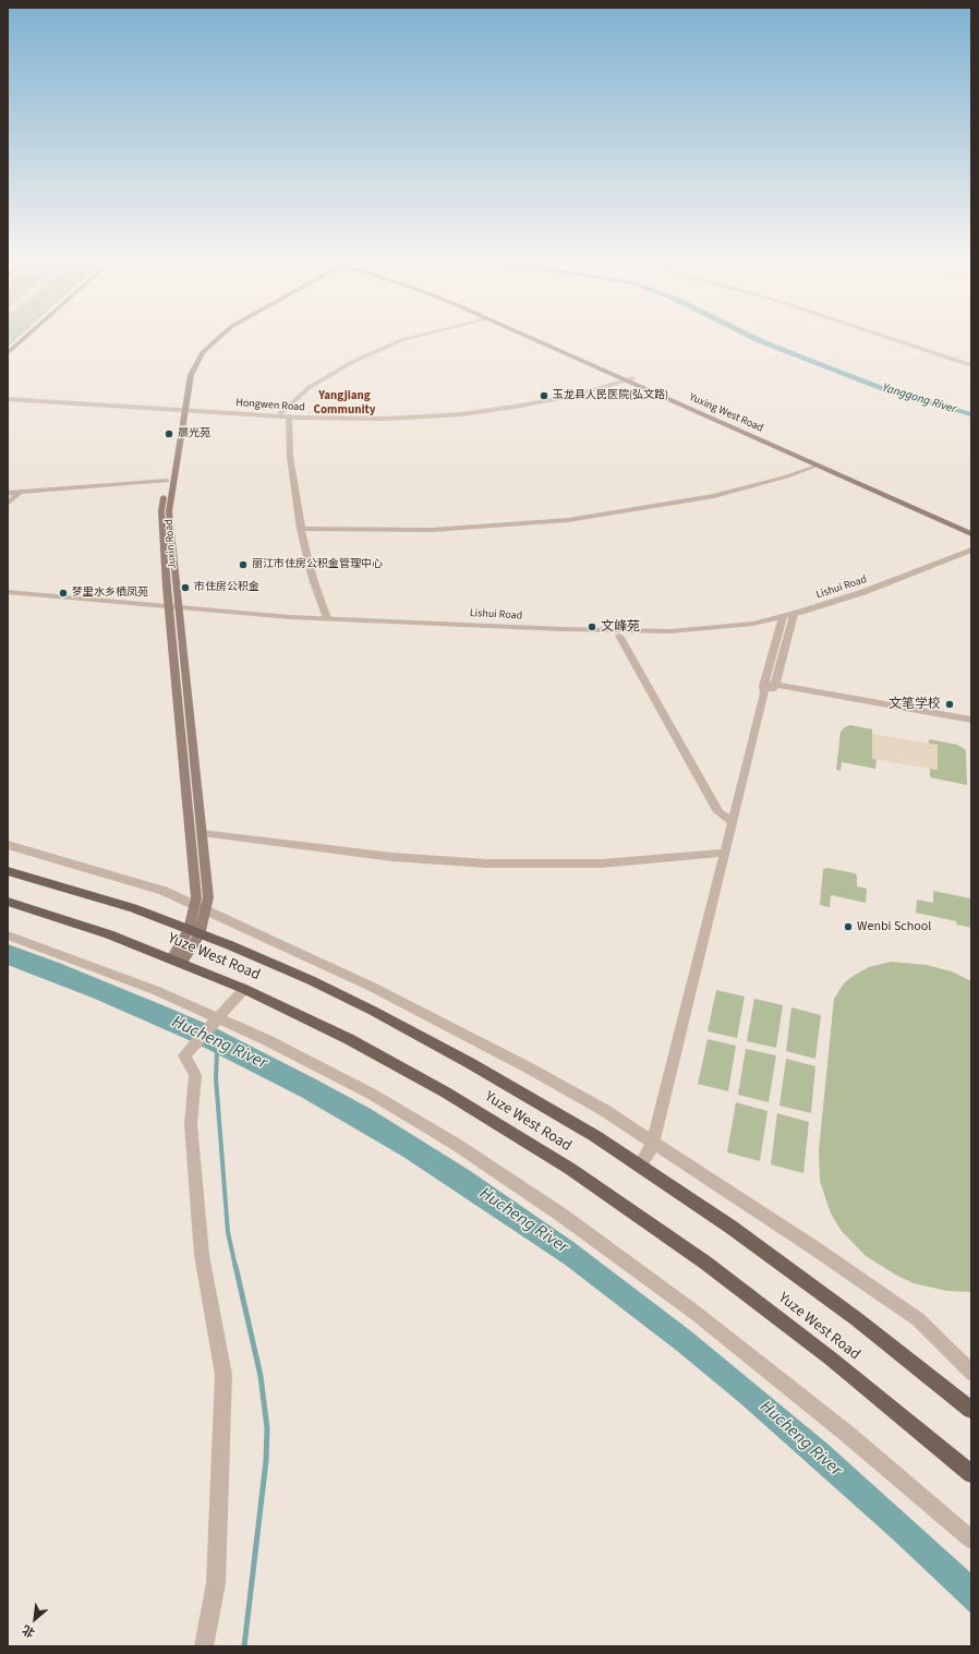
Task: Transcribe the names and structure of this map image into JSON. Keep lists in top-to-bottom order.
{
  "streets": {
    "main road": ["Yuxing West Road", "Juxin Road", "Yuze West Road"],
    "street": ["Hongwen Road", "Lishui Road"]
  },
  "crossings": [
    ["Hongwen Road", "Yuxing West Road"],
    ["Hongwen Road", "Juxin Road"],
    ["Juxin Road", "Lishui Road"],
    ["Juxin Road", "Yuze West Road"]
  ],
  "districts": ["Yangjiang Community"],
  "water": ["Yanggong River", "Hucheng River"],
  "places": [
    "玉龙县人民医院(弘文路)",
    "晨光苑",
    "丽江市住房公积金管理中心",
    "市住房公积金",
    "梦里水乡栖凤苑",
    "文峰苑",
    "文笔学校",
    "Wenbi School"
  ],
  "north": "bottom left"
}
